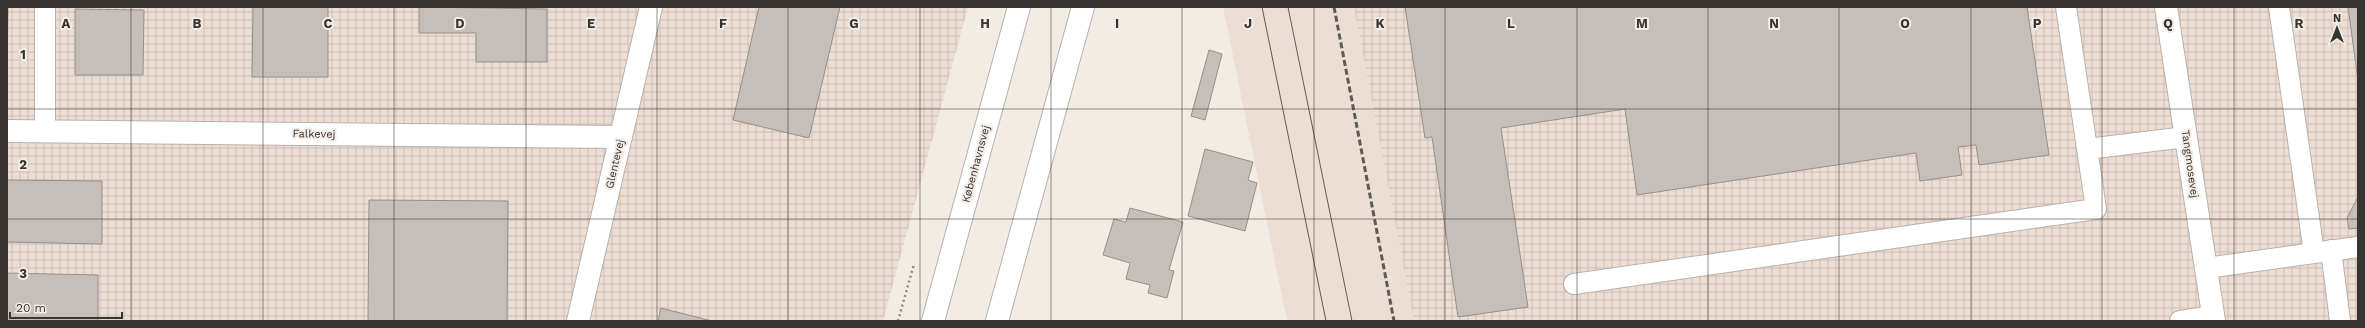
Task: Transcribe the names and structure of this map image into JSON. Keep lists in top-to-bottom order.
{
  "streets": {
    "street": [
      "Falkevej",
      "Glentevej",
      "Københavnsvej",
      "Tangmosevej"
    ]
  },
  "crossings": [
    ["Falkevej", "Glentevej"]
  ],
  "scale_bar": "20 m",
  "north": "top",
  "grid": {
    "columns": [
      "A",
      "B",
      "C",
      "D",
      "E",
      "F",
      "G",
      "H",
      "I",
      "J",
      "K",
      "L",
      "M",
      "N",
      "O",
      "P",
      "Q",
      "R"
    ],
    "rows": ["1", "2", "3"]
  }
}
